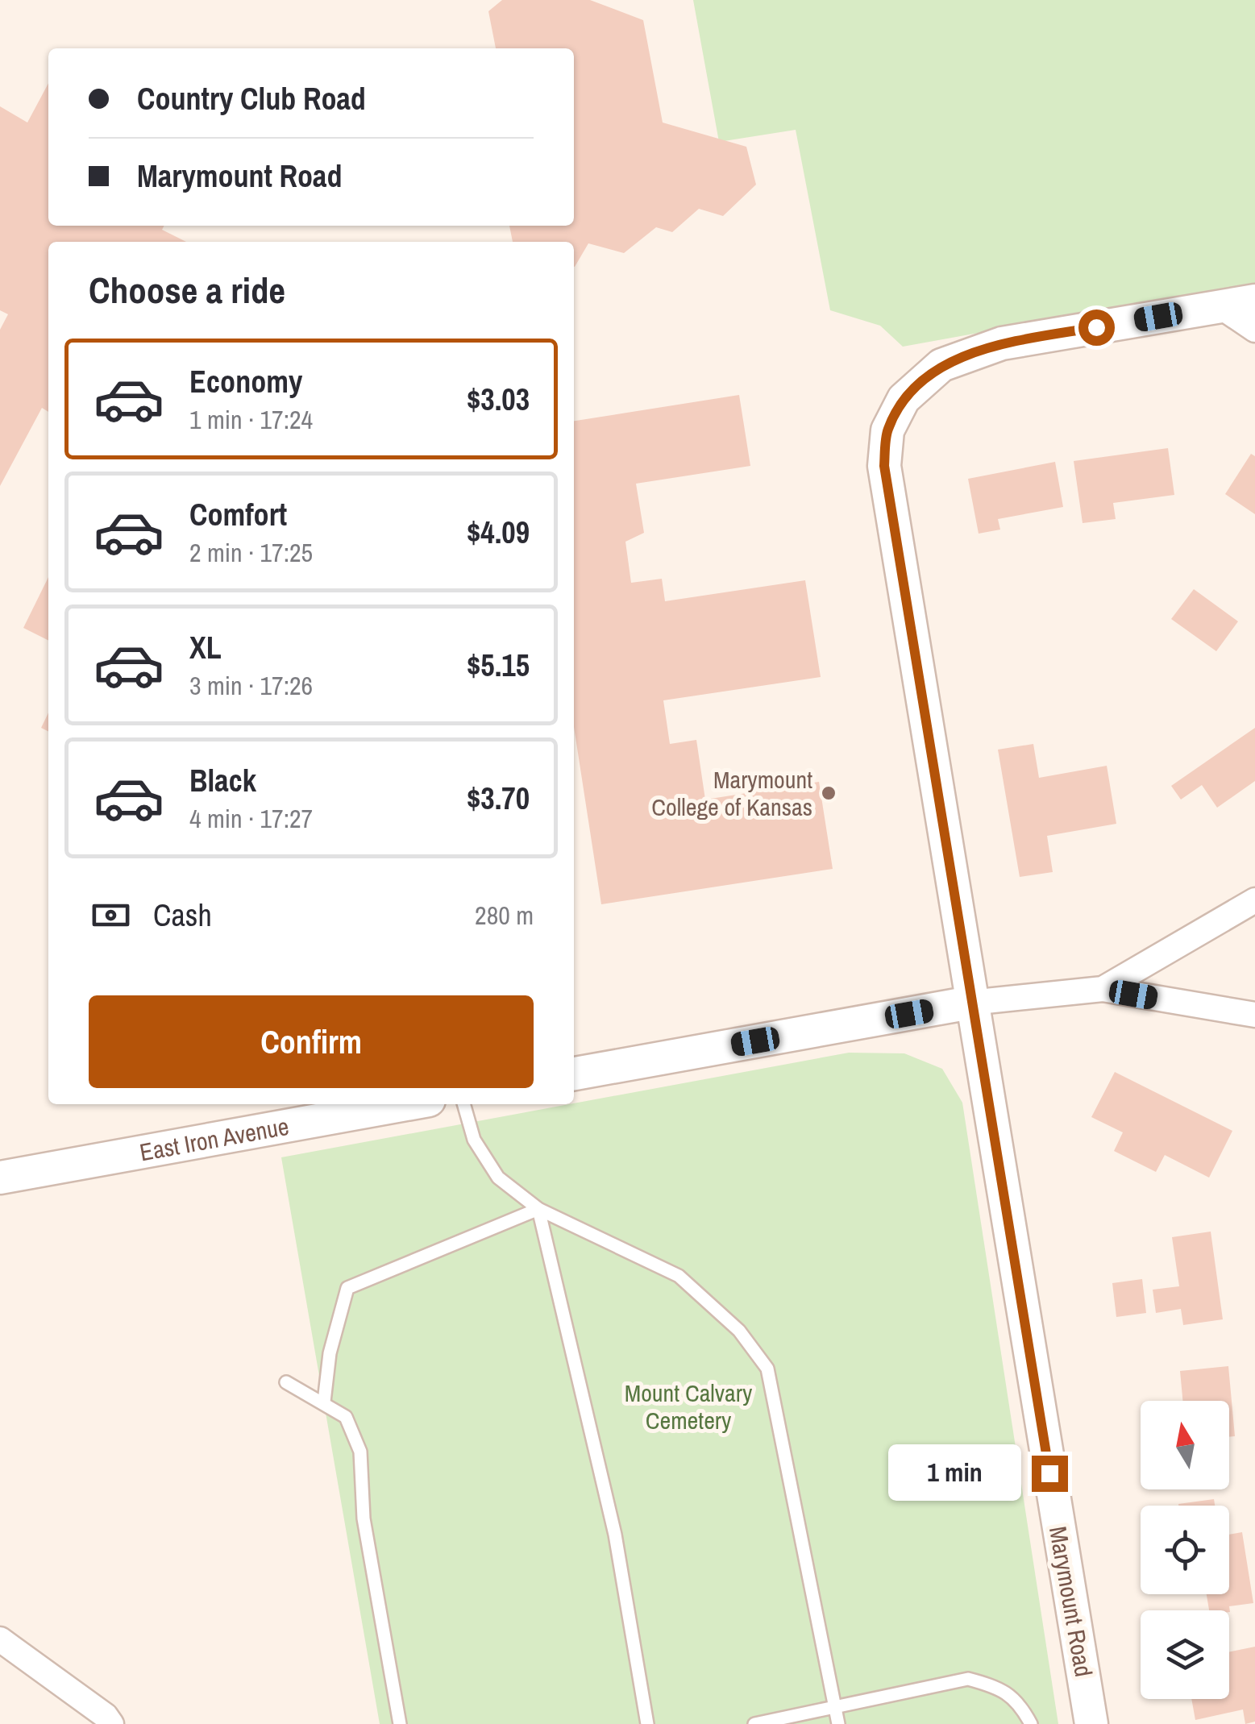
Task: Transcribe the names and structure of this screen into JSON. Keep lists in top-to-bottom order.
{
  "streets": {
    "street": ["East Iron Avenue", "Marymount Road"]
  },
  "parks": ["Mount Calvary Cemetery"],
  "places": ["Marymount College of Kansas"],
  "north": "top",
  "page": {
    "banner": ["Country Club Road", "Marymount Road"],
    "heading": "Choose a ride",
    "list": [
      {
        "name": "Economy",
        "note": "1 min · 17:24",
        "value": "$3.03"
      },
      {
        "name": "Comfort",
        "note": "2 min · 17:25",
        "value": "$4.09"
      },
      {
        "name": "XL",
        "note": "3 min · 17:26",
        "value": "$5.15"
      },
      {
        "name": "Black",
        "note": "4 min · 17:27",
        "value": "$3.70"
      }
    ],
    "pay": ["Cash", "280 m"],
    "buttons": "Confirm",
    "bubble": "1 min"
  }
}
